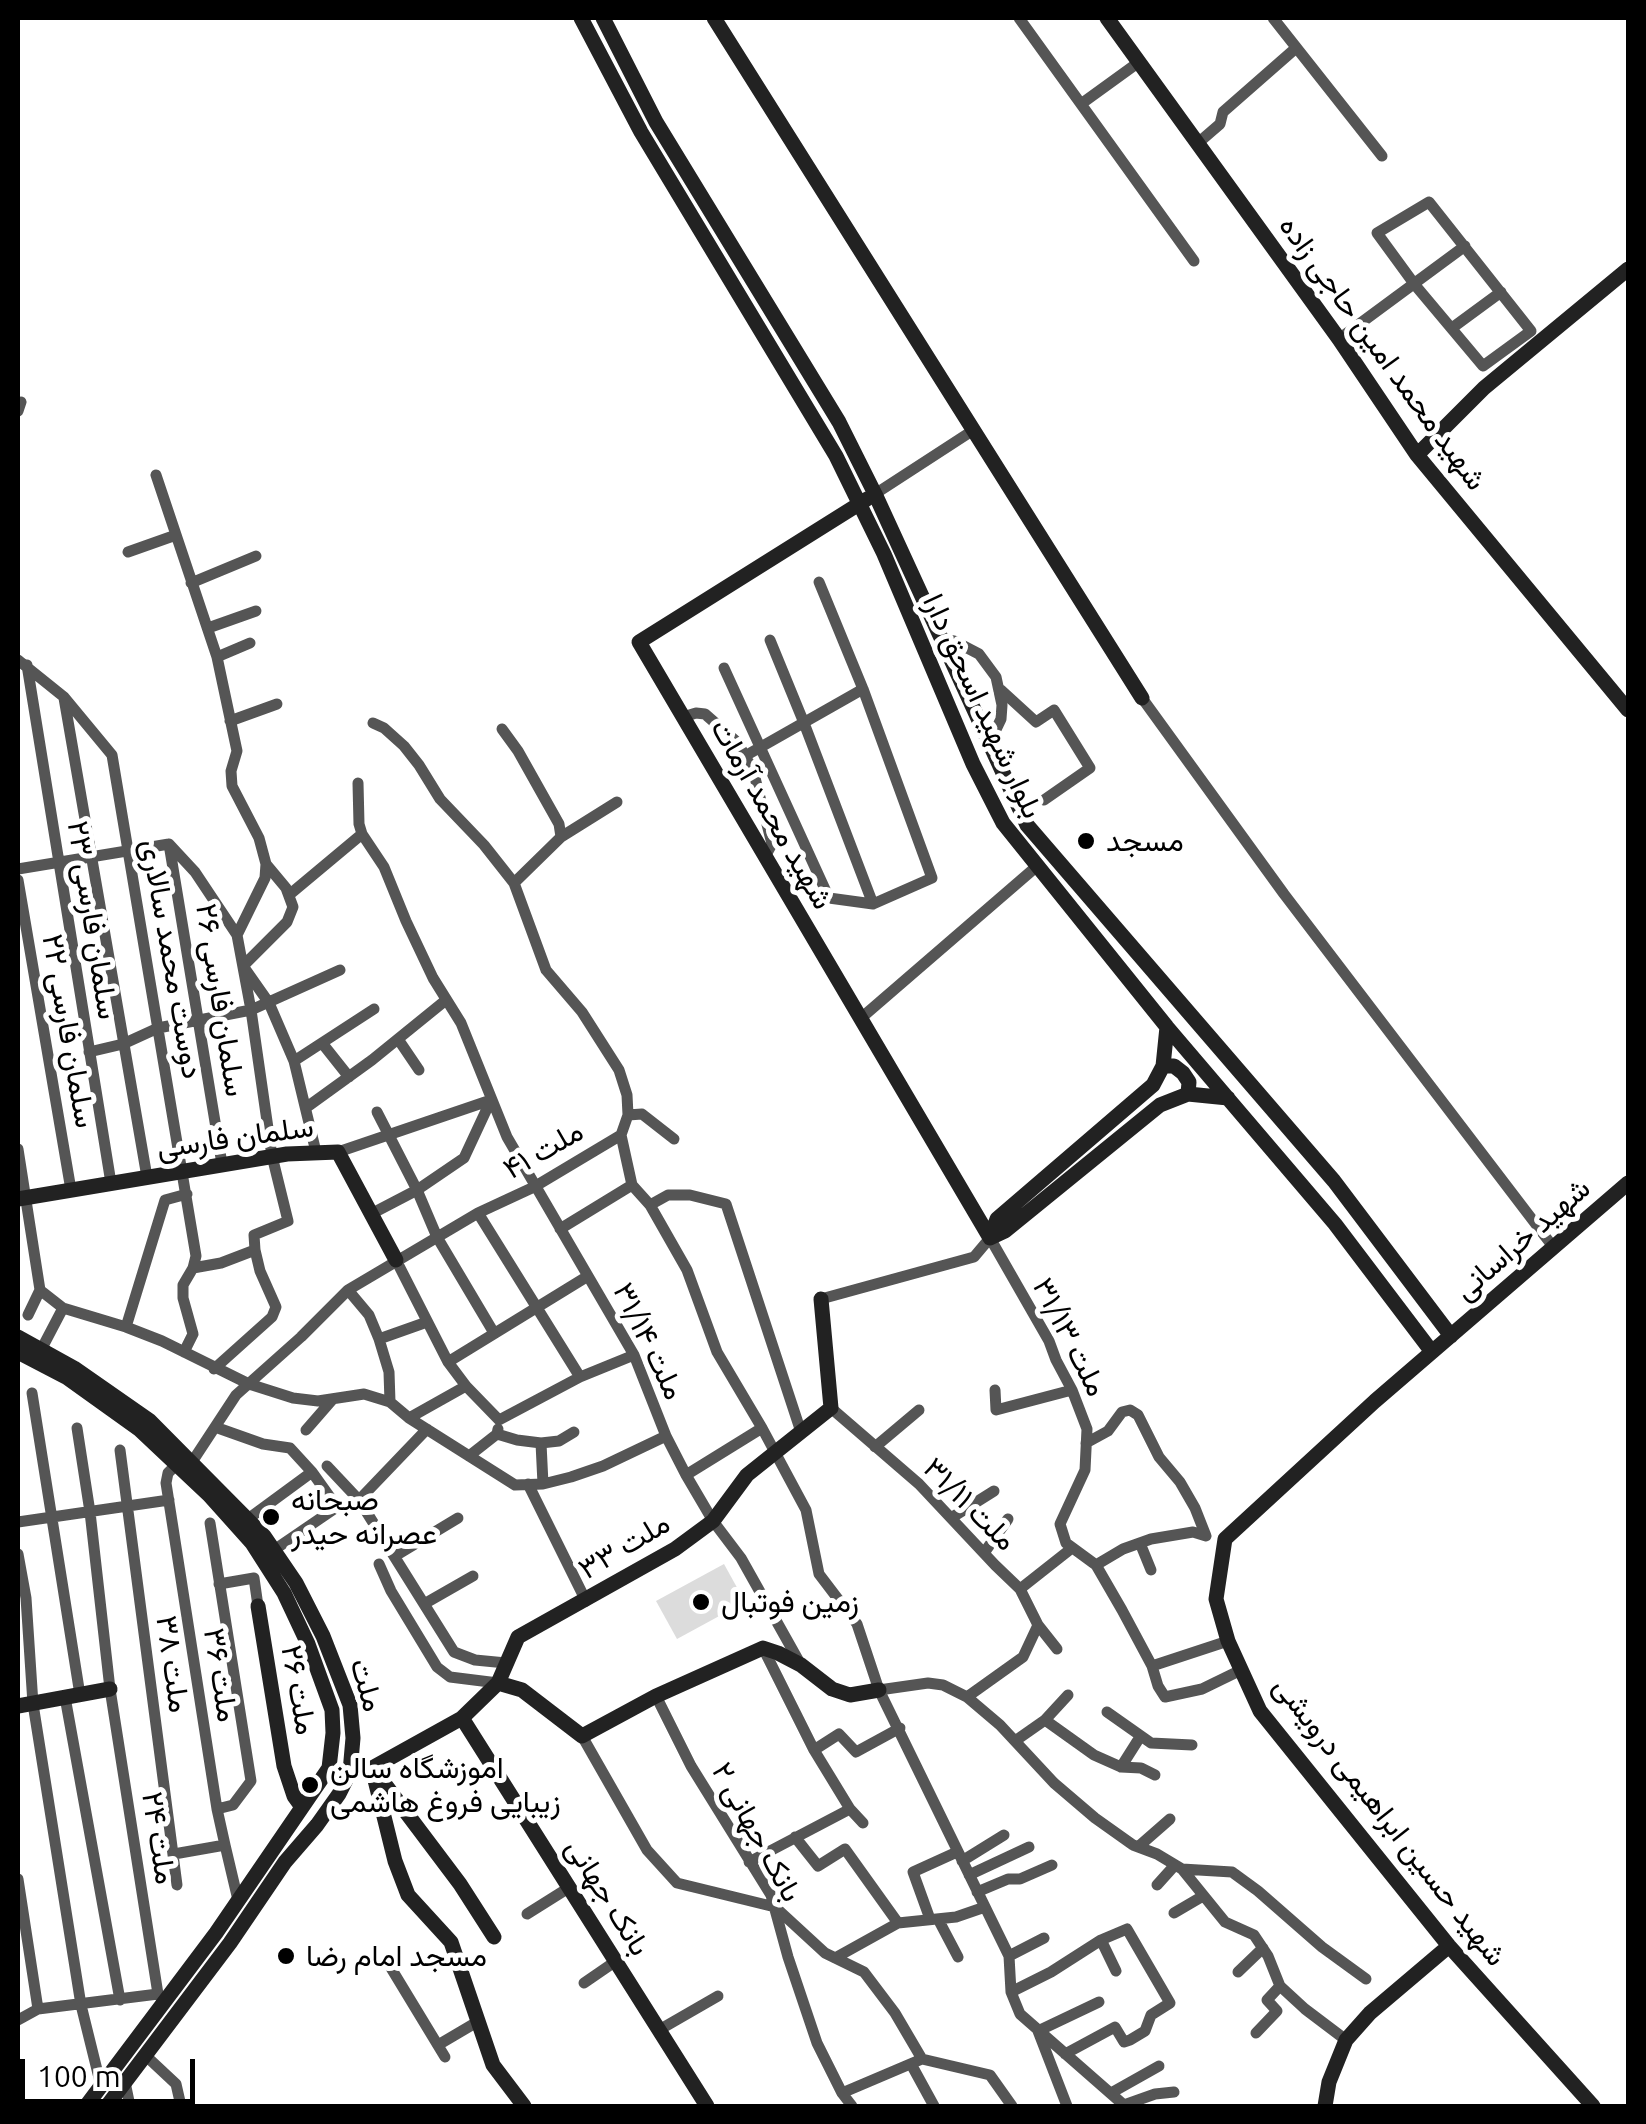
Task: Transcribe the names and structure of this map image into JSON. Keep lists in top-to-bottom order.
{
  "streets": {
    "street": [
      "شهید محمد امین حاجی زاده",
      "بلوار شهید اسحق دارا",
      "شهید محمد آرمات",
      "سلمان فارسی ۲۳",
      "دوست محمد سالاری",
      "سلمان فارسی ۲۶",
      "سلمان فارسی ۲۲",
      "سلمان فارسی",
      "ملت ۴۱",
      "شهید خراسانی",
      "ملت ۳۱/۱۳",
      "ملت ۳۱/۱۴",
      "ملت ۳۱/۱۱",
      "ملت ۳۳",
      "ملت ۳۸",
      "ملت ۳۶",
      "ملت",
      "ملت ۲۶",
      "شهید حسین ابراهیمی درویشی",
      "بانک جهانی ۲",
      "ملت ۲۴",
      "بانک جهانی"
    ]
  },
  "crossings": [
    ["بلوار شهید اسحق دارا", "شهید محمد آرمات"],
    ["بلوار شهید اسحق دارا", "شهید خراسانی"],
    ["بلوار شهید اسحق دارا", "شهید حسین ابراهیمی درویشی"],
    ["شهید محمد آرمات", "ملت ۳۱/۱۳"],
    ["سلمان فارسی ۲۳", "سلمان فارسی"],
    ["دوست محمد سالاری", "سلمان فارسی"],
    ["سلمان فارسی ۲۶", "سلمان فارسی"],
    ["سلمان فارسی ۲۲", "سلمان فارسی"],
    ["سلمان فارسی", "ملت ۴۱"],
    ["ملت ۴۱", "ملت ۳۱/۱۴"],
    ["ملت ۴۱", "ملت ۳۳"],
    ["ملت ۴۱", "ملت ۳۶"],
    ["ملت ۴۱", "ملت"],
    ["شهید خراسانی", "شهید حسین ابراهیمی درویشی"],
    ["ملت ۳۱/۱۴", "ملت ۳۳"],
    ["ملت ۳۱/۱۱", "ملت ۳۳"],
    ["ملت ۳۳", "ملت"],
    ["ملت ۳۳", "بانک جهانی"],
    ["ملت ۳۶", "ملت"],
    ["ملت", "ملت ۲۶"],
    ["ملت", "ملت ۲۴"]
  ],
  "places": [
    "مسجد",
    "صبحانه عصرانه حیدر",
    "زمین فوتبال",
    "اموزشگاه سالن زیبایی فروغ هاشمی",
    "مسجد امام رضا"
  ],
  "scale_bar": "100 m"
}
